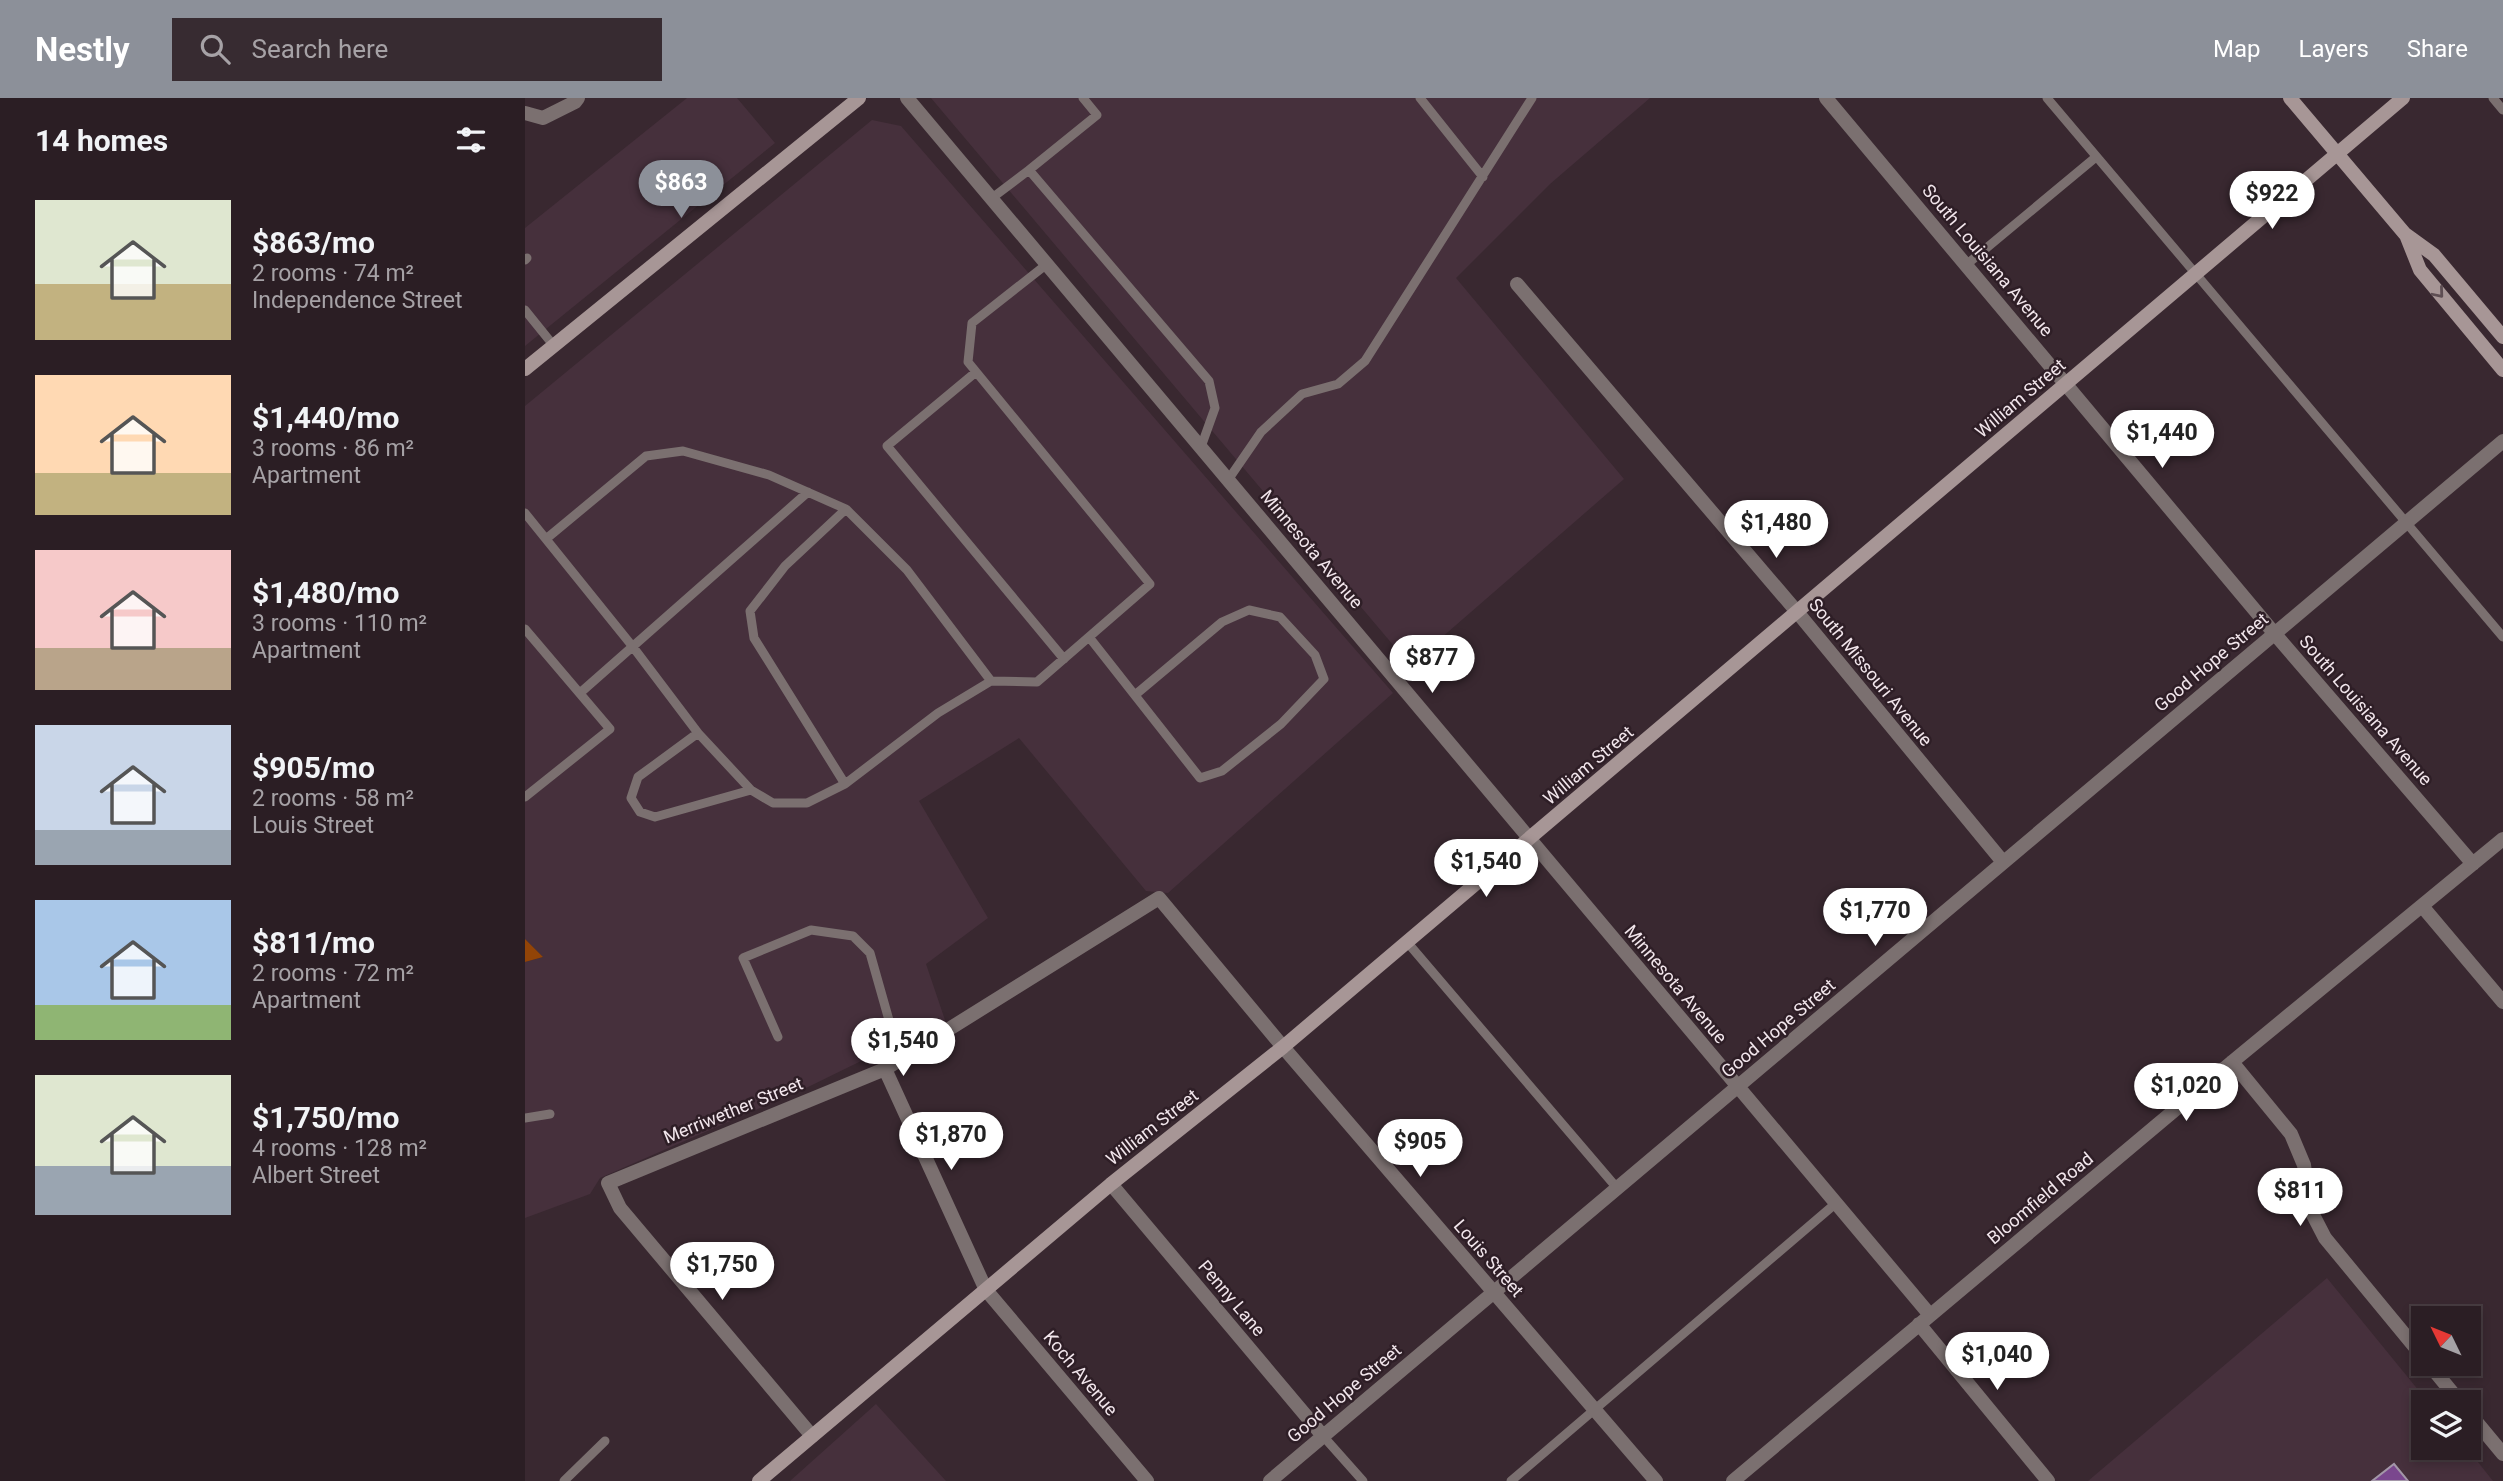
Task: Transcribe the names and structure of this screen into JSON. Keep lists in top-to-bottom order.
{
  "streets": {
    "main road": ["William Street"],
    "street": [
      "South Louisiana Avenue",
      "Minnesota Avenue",
      "Good Hope Street",
      "South Missouri Avenue",
      "Merriwether Street",
      "Bloomfield Road",
      "Louis Street",
      "Penny Lane",
      "Koch Avenue"
    ]
  },
  "crossings": [
    ["South Louisiana Avenue", "William Street"],
    ["South Louisiana Avenue", "Good Hope Street"],
    ["South Louisiana Avenue", "Bloomfield Road"],
    ["William Street", "Minnesota Avenue"],
    ["William Street", "South Missouri Avenue"],
    ["William Street", "Merriwether Street"],
    ["William Street", "Louis Street"],
    ["William Street", "Penny Lane"],
    ["William Street", "Koch Avenue"],
    ["Minnesota Avenue", "Good Hope Street"],
    ["Minnesota Avenue", "Bloomfield Road"],
    ["Good Hope Street", "South Missouri Avenue"],
    ["Good Hope Street", "Louis Street"],
    ["Good Hope Street", "Penny Lane"],
    ["Merriwether Street", "Louis Street"],
    ["Merriwether Street", "Koch Avenue"]
  ],
  "north": "top left",
  "page": {
    "header": "Nestly",
    "search": "Search here",
    "nav": ["Map", "Layers", "Share"],
    "heading": "14 homes",
    "price": [
      "$863",
      "$922",
      "$1,440",
      "$1,480",
      "$877",
      "$1,540",
      "$1,770",
      "$1,540",
      "$1,020",
      "$1,870",
      "$905",
      "$811",
      "$1,750",
      "$1,040"
    ],
    "list": [
      {
        "name": "$863/mo",
        "note": "2 rooms · 74 m² · Independence Street"
      },
      {
        "name": "$1,440/mo",
        "note": "3 rooms · 86 m² · Apartment"
      },
      {
        "name": "$1,480/mo",
        "note": "3 rooms · 110 m² · Apartment"
      },
      {
        "name": "$905/mo",
        "note": "2 rooms · 58 m² · Louis Street"
      },
      {
        "name": "$811/mo",
        "note": "2 rooms · 72 m² · Apartment"
      },
      {
        "name": "$1,750/mo",
        "note": "4 rooms · 128 m² · Albert Street"
      }
    ]
  }
}
